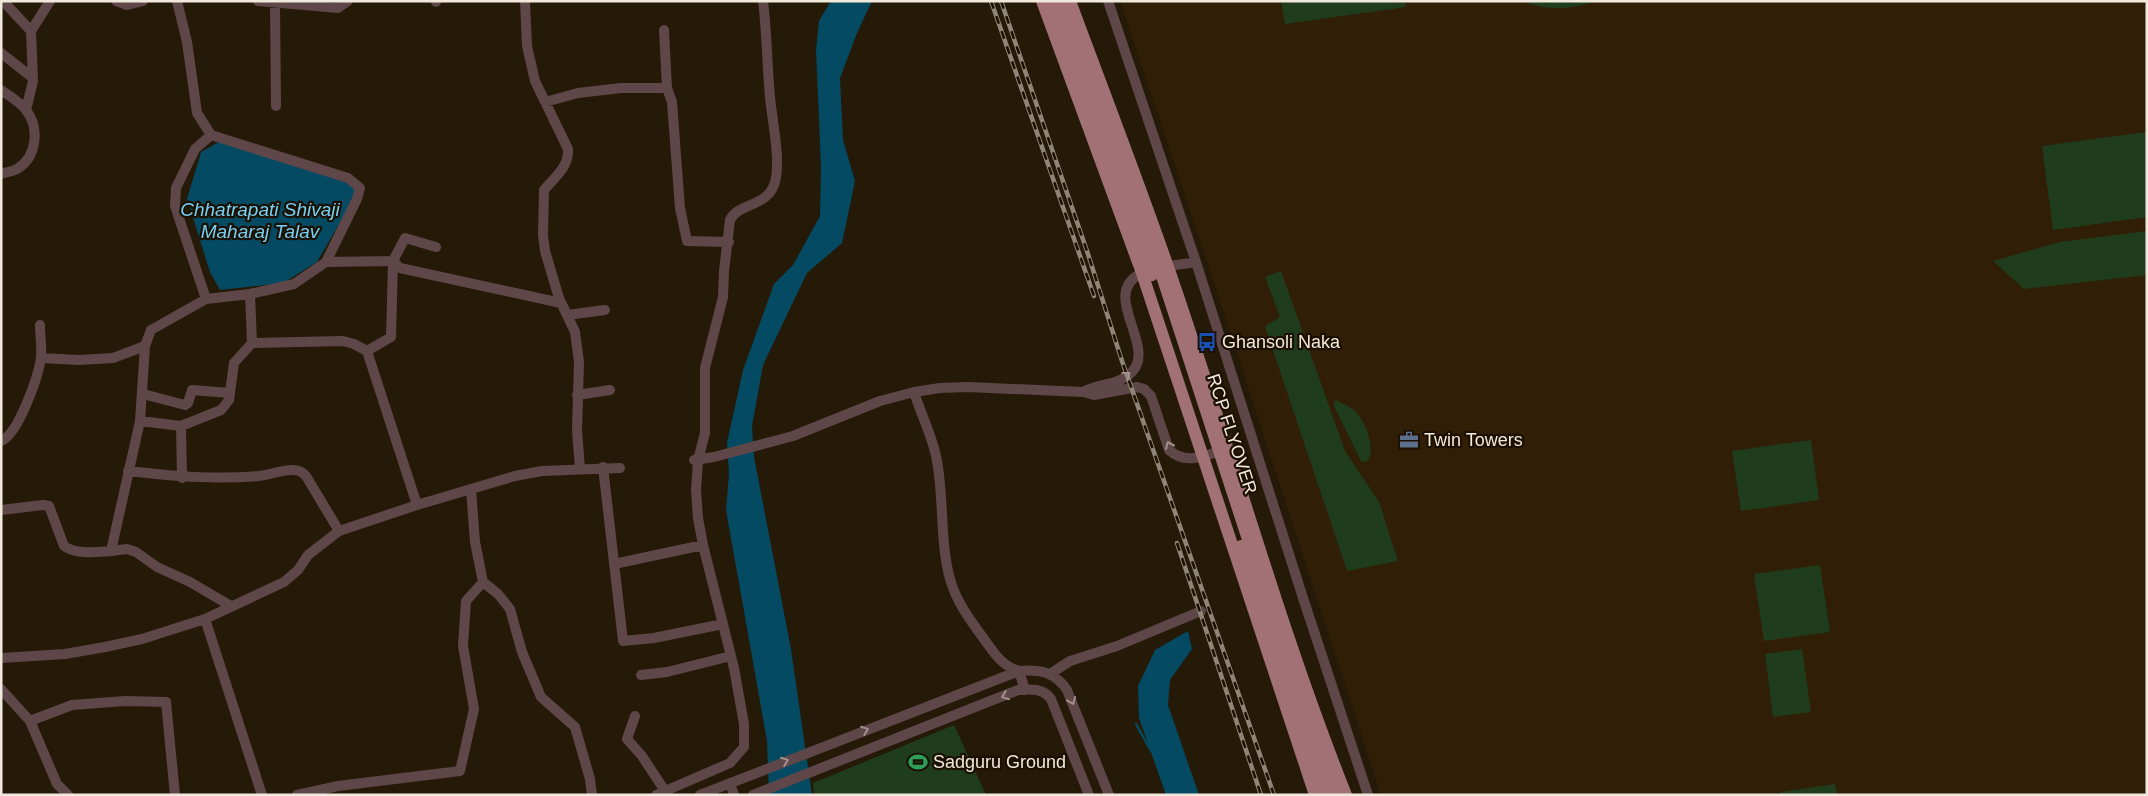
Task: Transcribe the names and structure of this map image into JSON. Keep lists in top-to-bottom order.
{
  "streets": {
    "main road": ["RCP FLYOVER"]
  },
  "water": ["Chhatrapati Shivaji Maharaj Talav"],
  "places": {
    "bus stop": ["Ghansoli Naka"],
    "office": ["Twin Towers"],
    "sports": ["Sadguru Ground"]
  }
}
